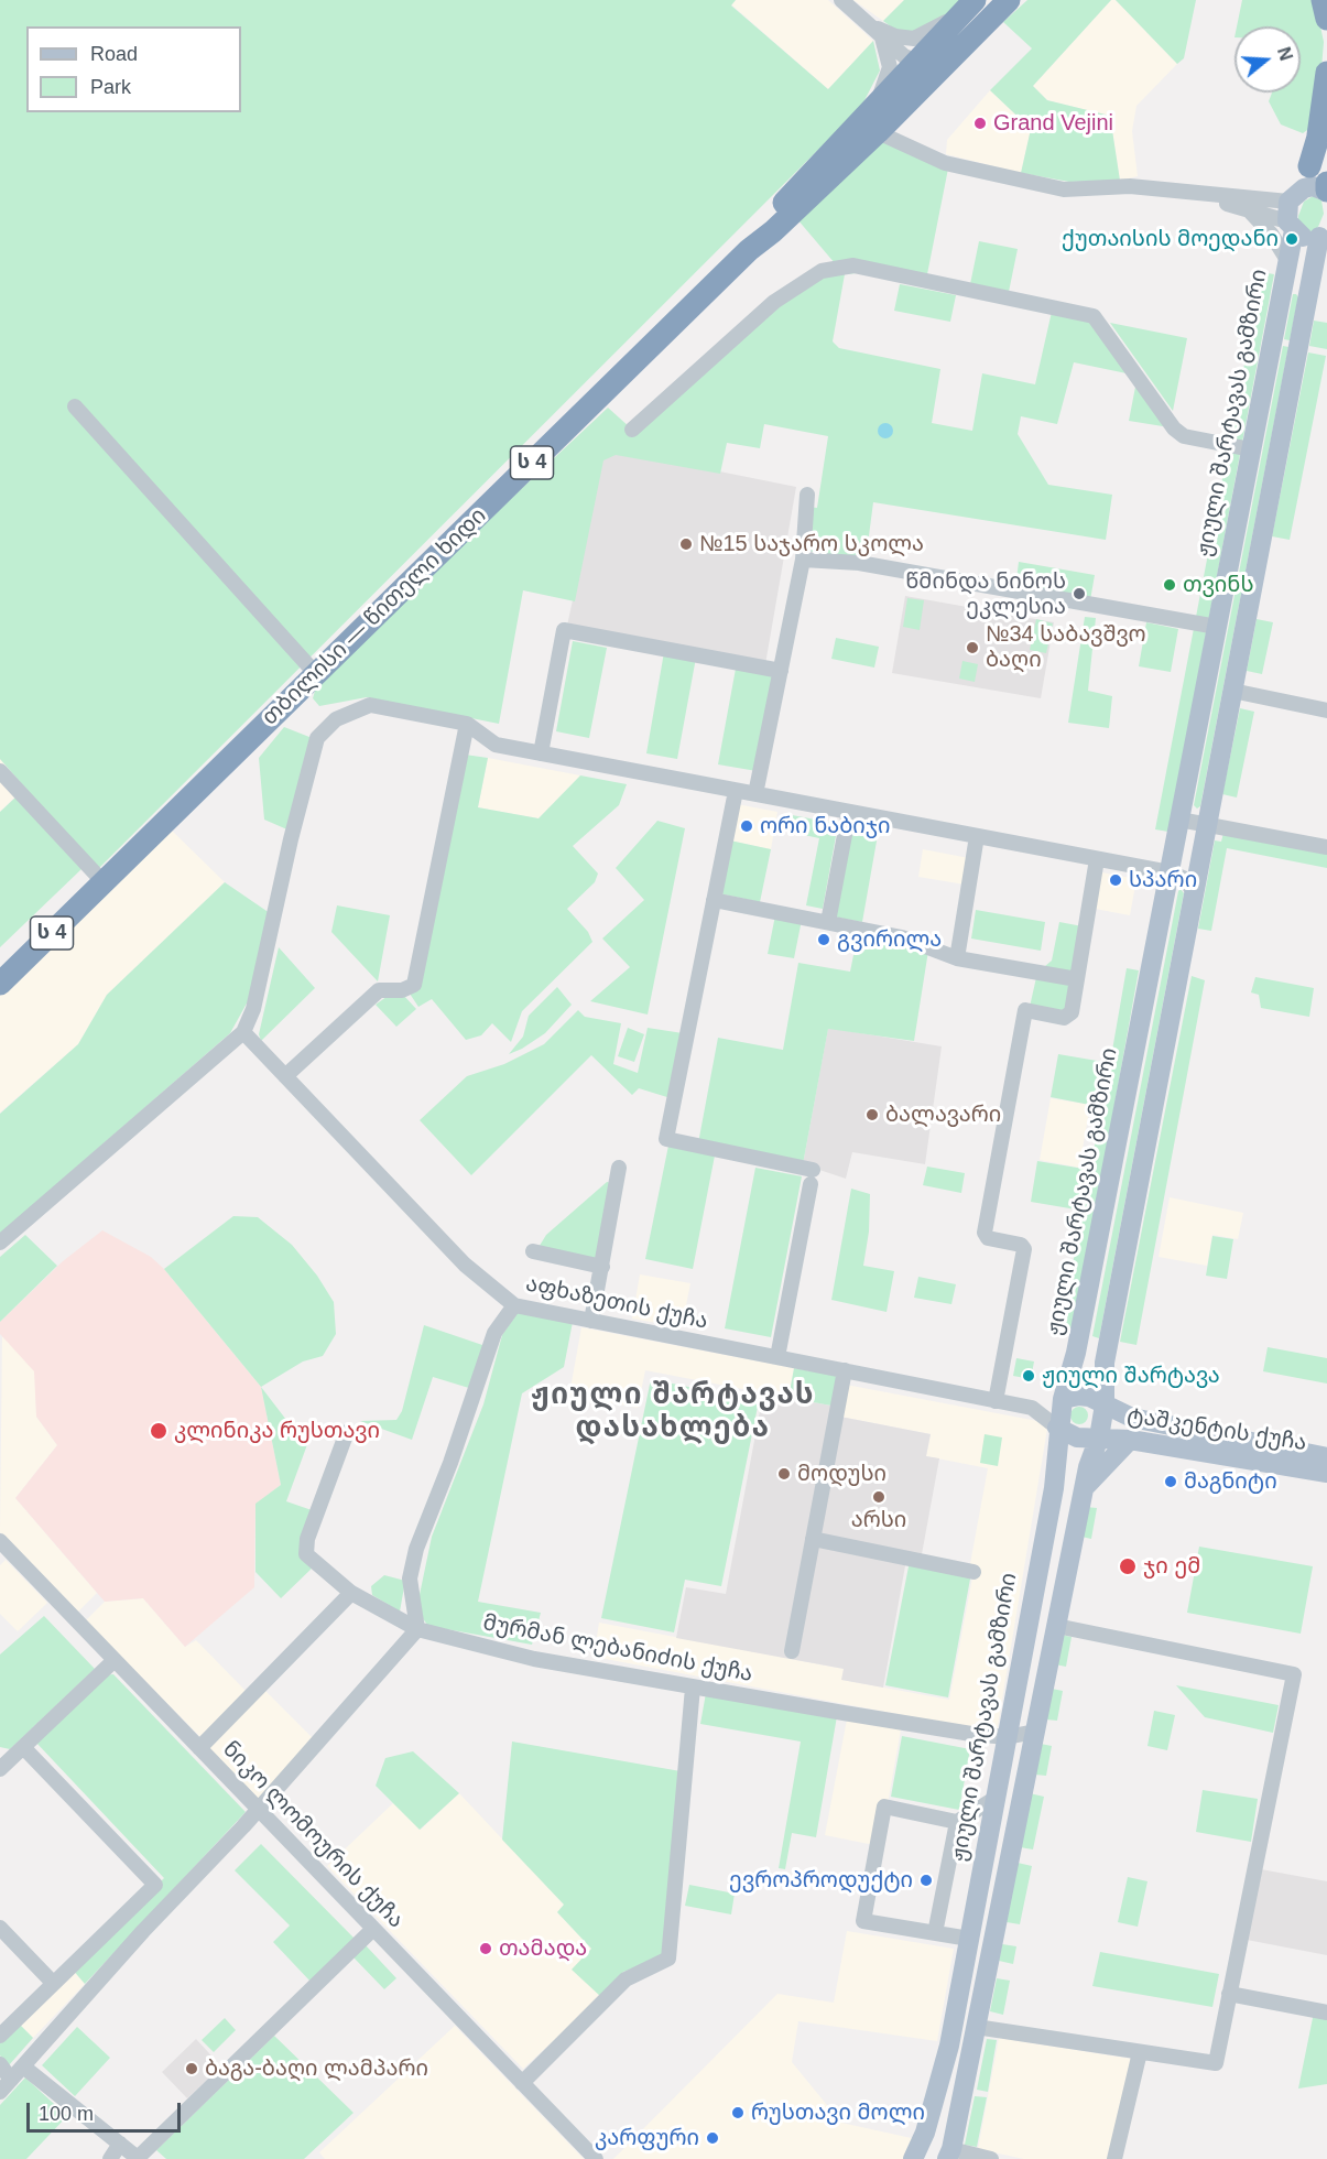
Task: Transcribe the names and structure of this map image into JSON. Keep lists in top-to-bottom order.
{
  "streets": {
    "highway": ["ს 4", "თბილისი — წითელი ხიდი"],
    "main road": ["ჟიული შარტავას გამზირი", "ტაშკენტის ქუჩა"],
    "street": ["აფხაზეთის ქუჩა", "მურმან ლებანიძის ქუჩა", "ნიკო ლომოურის ქუჩა"]
  },
  "crossings": [
    ["ჟიული შარტავას გამზირი", "აფხაზეთის ქუჩა"],
    ["ჟიული შარტავას გამზირი", "ტაშკენტის ქუჩა"],
    ["ჟიული შარტავას გამზირი", "მურმან ლებანიძის ქუჩა"],
    ["აფხაზეთის ქუჩა", "ტაშკენტის ქუჩა"]
  ],
  "districts": ["ჟიული შარტავას დასახლება"],
  "places": [
    "Grand Vejini",
    "ქუთაისის მოედანი",
    "№15 საჯარო სკოლა",
    "თვინს",
    "წმინდა ნინოს ეკლესია",
    "№34 საბავშვო ბაღი",
    "ორი ნაბიჯი",
    "სპარი",
    "გვირილა",
    "ბალავარი",
    "ჟიული შარტავა",
    "კლინიკა რუსთავი",
    "მოდუსი",
    "მაგნიტი",
    "არსი",
    "ჯი ემ",
    "ევროპროდუქტი",
    "თამადა",
    "ბაგა-ბაღი ლამპარი",
    "რუსთავი მოლი",
    "კარფური"
  ],
  "legend": ["Road", "Park"],
  "scale_bar": "100 m",
  "north": "right"
}
